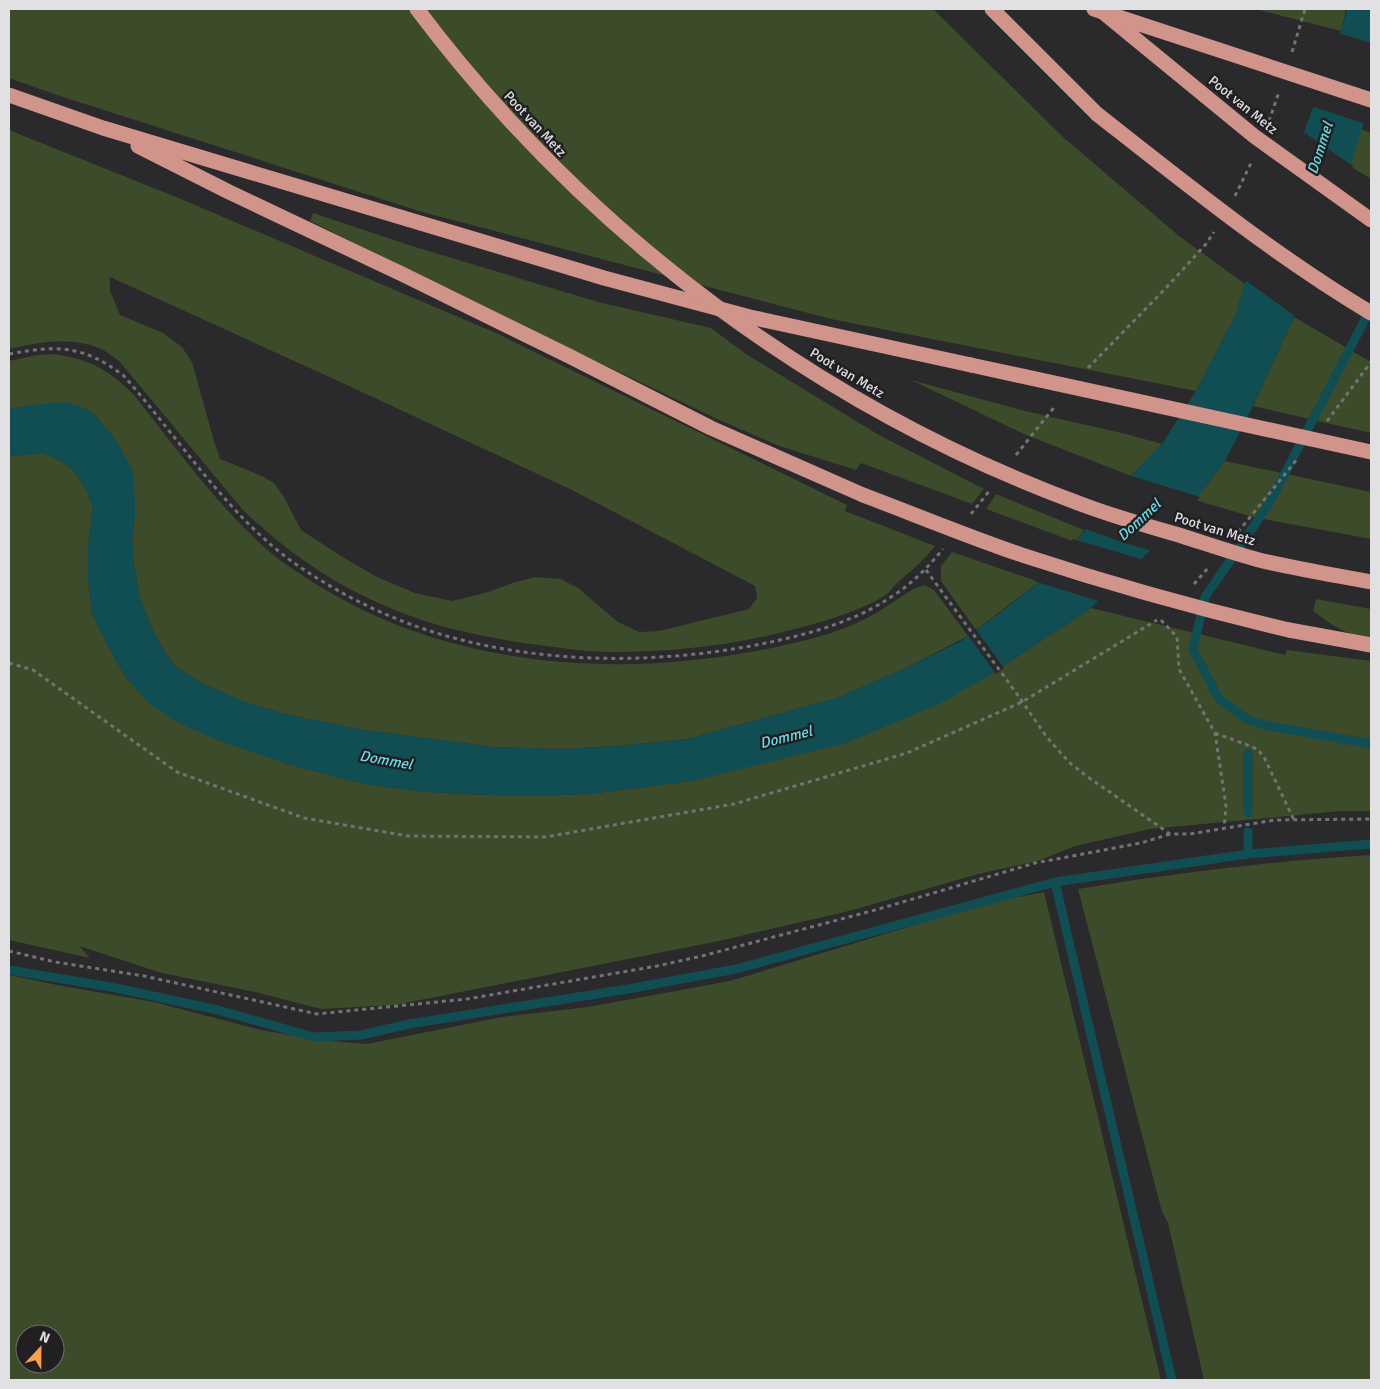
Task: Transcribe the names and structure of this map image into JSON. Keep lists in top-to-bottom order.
{
  "streets": {
    "highway": ["Poot van Metz"]
  },
  "water": ["Dommel"],
  "north": "top"
}
